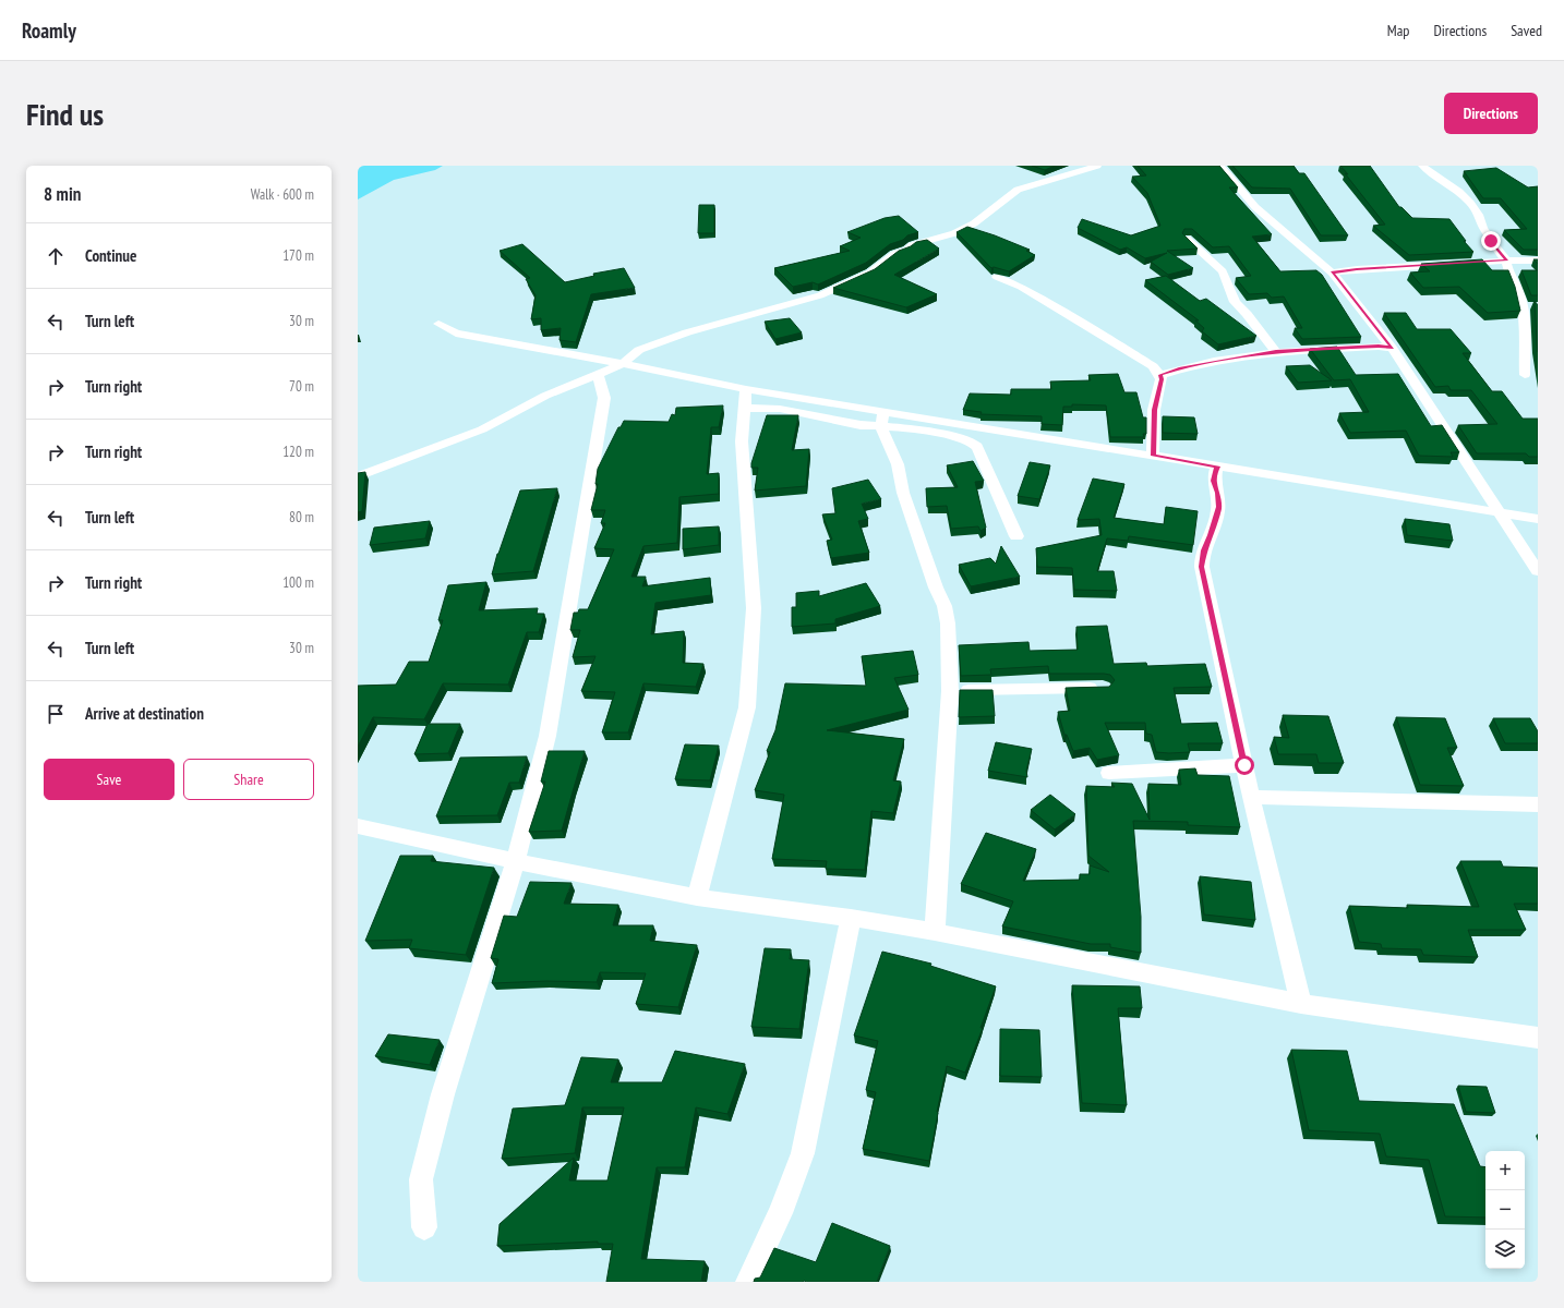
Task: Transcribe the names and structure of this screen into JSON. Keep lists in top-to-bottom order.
{
  "page": {
    "header": "Roamly",
    "nav": ["Map", "Directions", "Saved"],
    "buttons": [
      "Directions",
      ["Save", "Share"]
    ],
    "title": "Find us",
    "heading": ["8 min", "Walk · 600 m"],
    "list": [
      ["Continue", "170 m"],
      ["Turn left", "30 m"],
      ["Turn right", "70 m"],
      ["Turn right", "120 m"],
      ["Turn left", "80 m"],
      ["Turn right", "100 m"],
      ["Turn left", "30 m"],
      "Arrive at destination"
    ],
    "map_buttons": ["+", "−"]
  }
}
